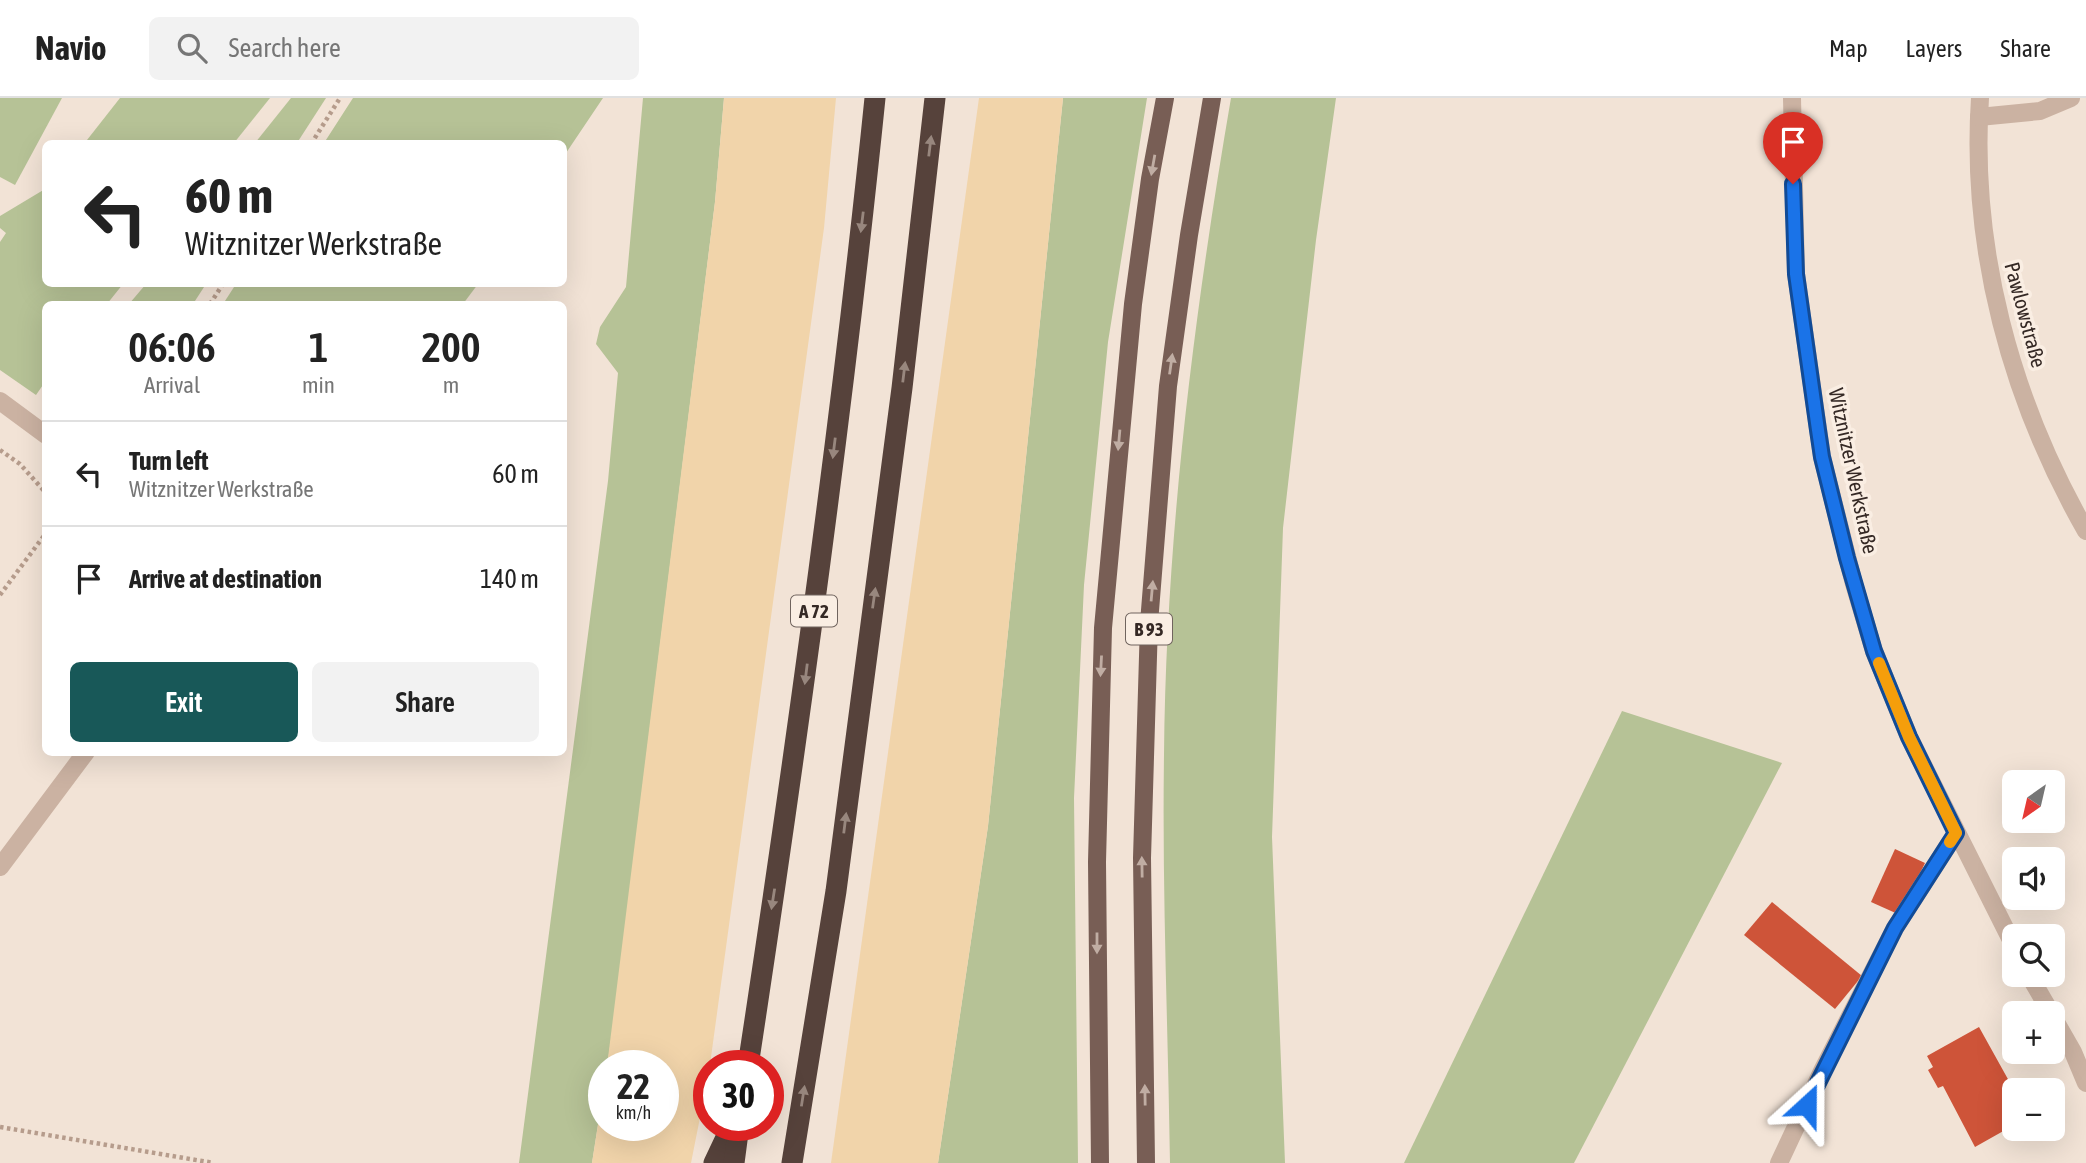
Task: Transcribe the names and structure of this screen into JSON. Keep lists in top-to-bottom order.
{
  "streets": {
    "highway": ["A 72"],
    "main road": ["B 93"],
    "street": ["Pawlowstraße", "Witznitzer Werkstraße"]
  },
  "north": "bottom left",
  "page": {
    "header": "Navio",
    "search": "Search here",
    "nav": ["Map", "Layers", "Share"],
    "turn": ["60 m", "Witznitzer Werkstraße"],
    "eta": [
      "06:06",
      "Arrival",
      "1",
      "min",
      "200",
      "m"
    ],
    "list": [
      {
        "name": "Turn left",
        "note": "Witznitzer Werkstraße",
        "value": "60 m"
      },
      {
        "name": "Arrive at destination",
        "value": "140 m"
      }
    ],
    "buttons": ["Exit", "Share"],
    "map_buttons": ["+", "−"],
    "speed": "22 km/h",
    "limit": "30"
  }
}
